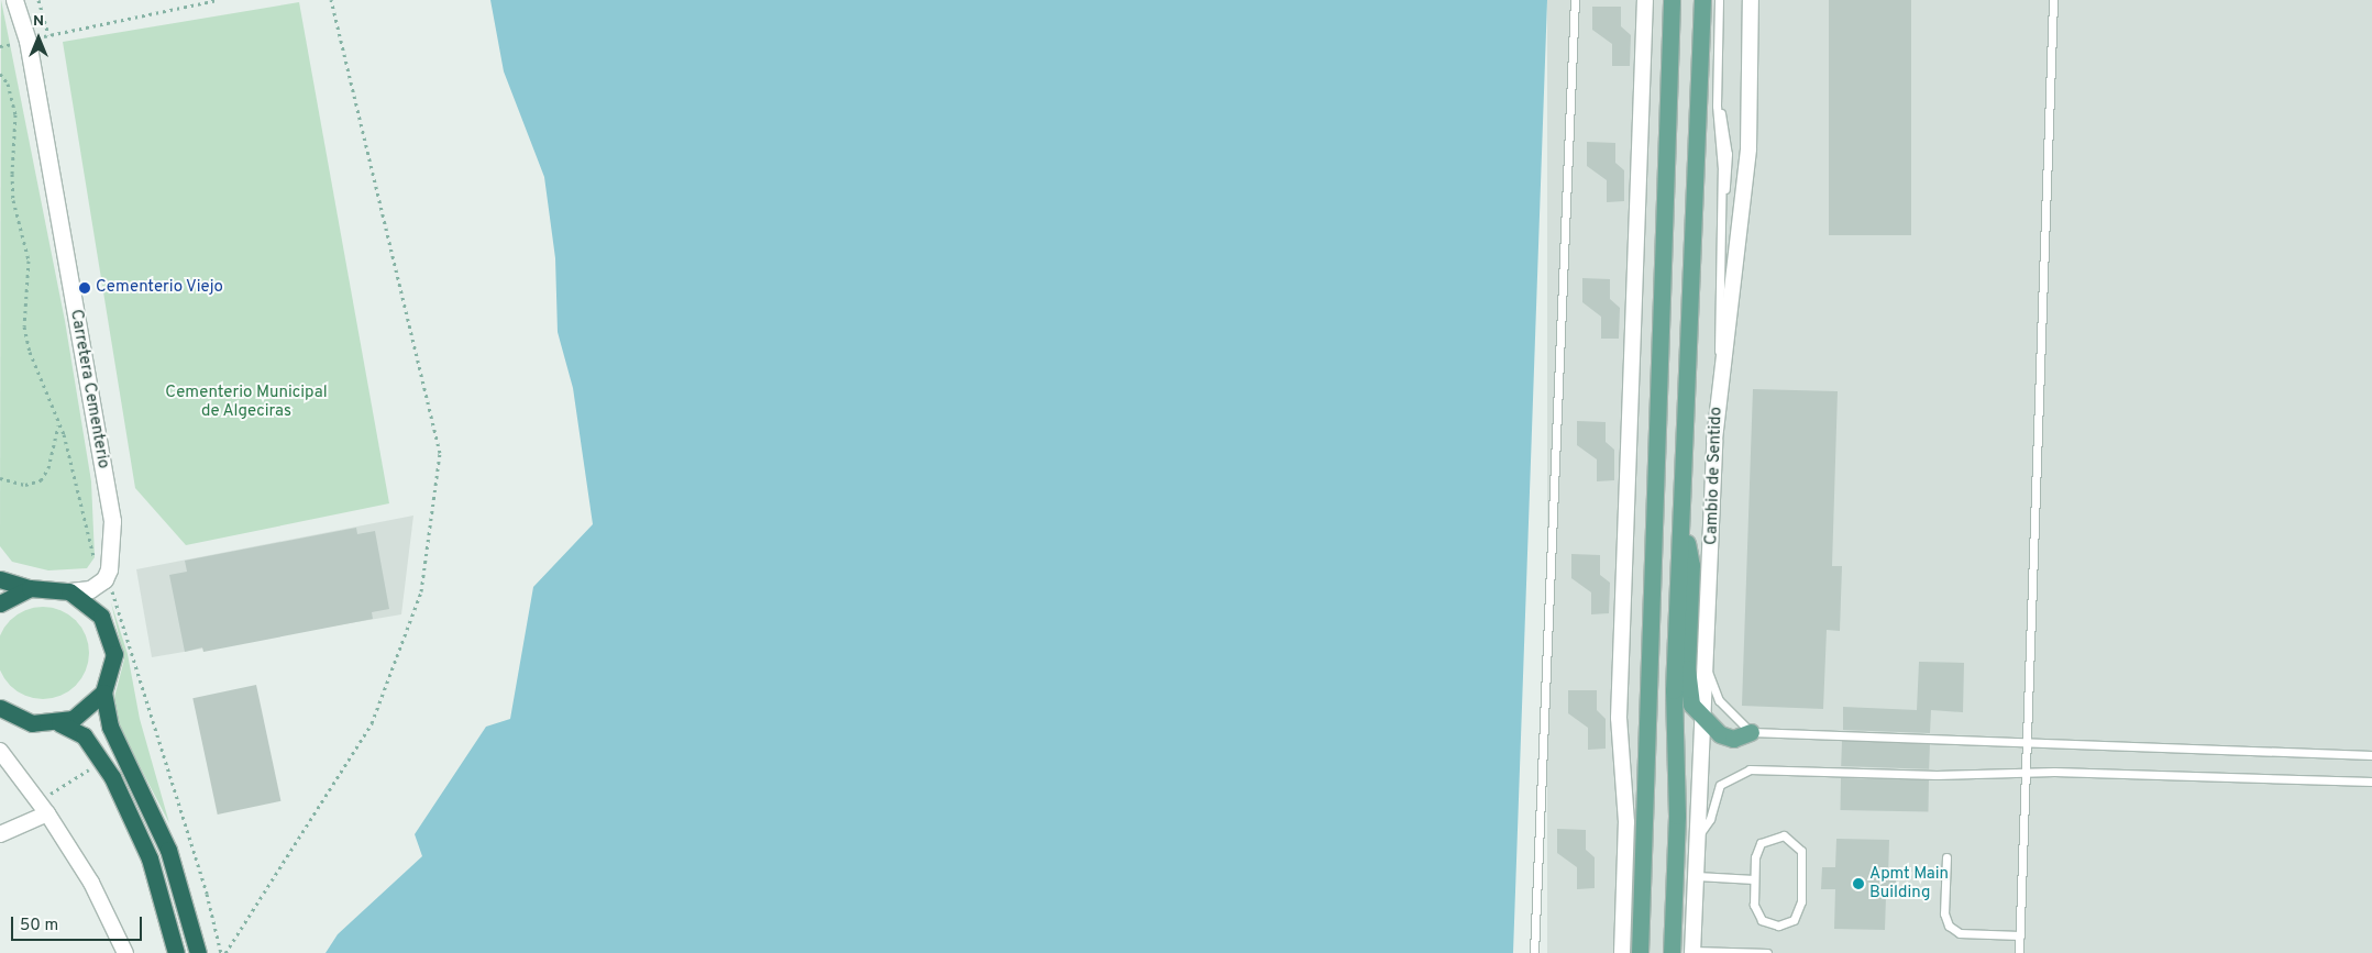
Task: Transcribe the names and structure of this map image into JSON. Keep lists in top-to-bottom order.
{
  "streets": {
    "street": ["Carretera Cementerio", "Cambio de Sentido"]
  },
  "parks": ["Cementerio Municipal de Algeciras"],
  "places": ["Cementerio Viejo", "Apmt Main Building"],
  "scale_bar": "50 m",
  "north": "top"
}
